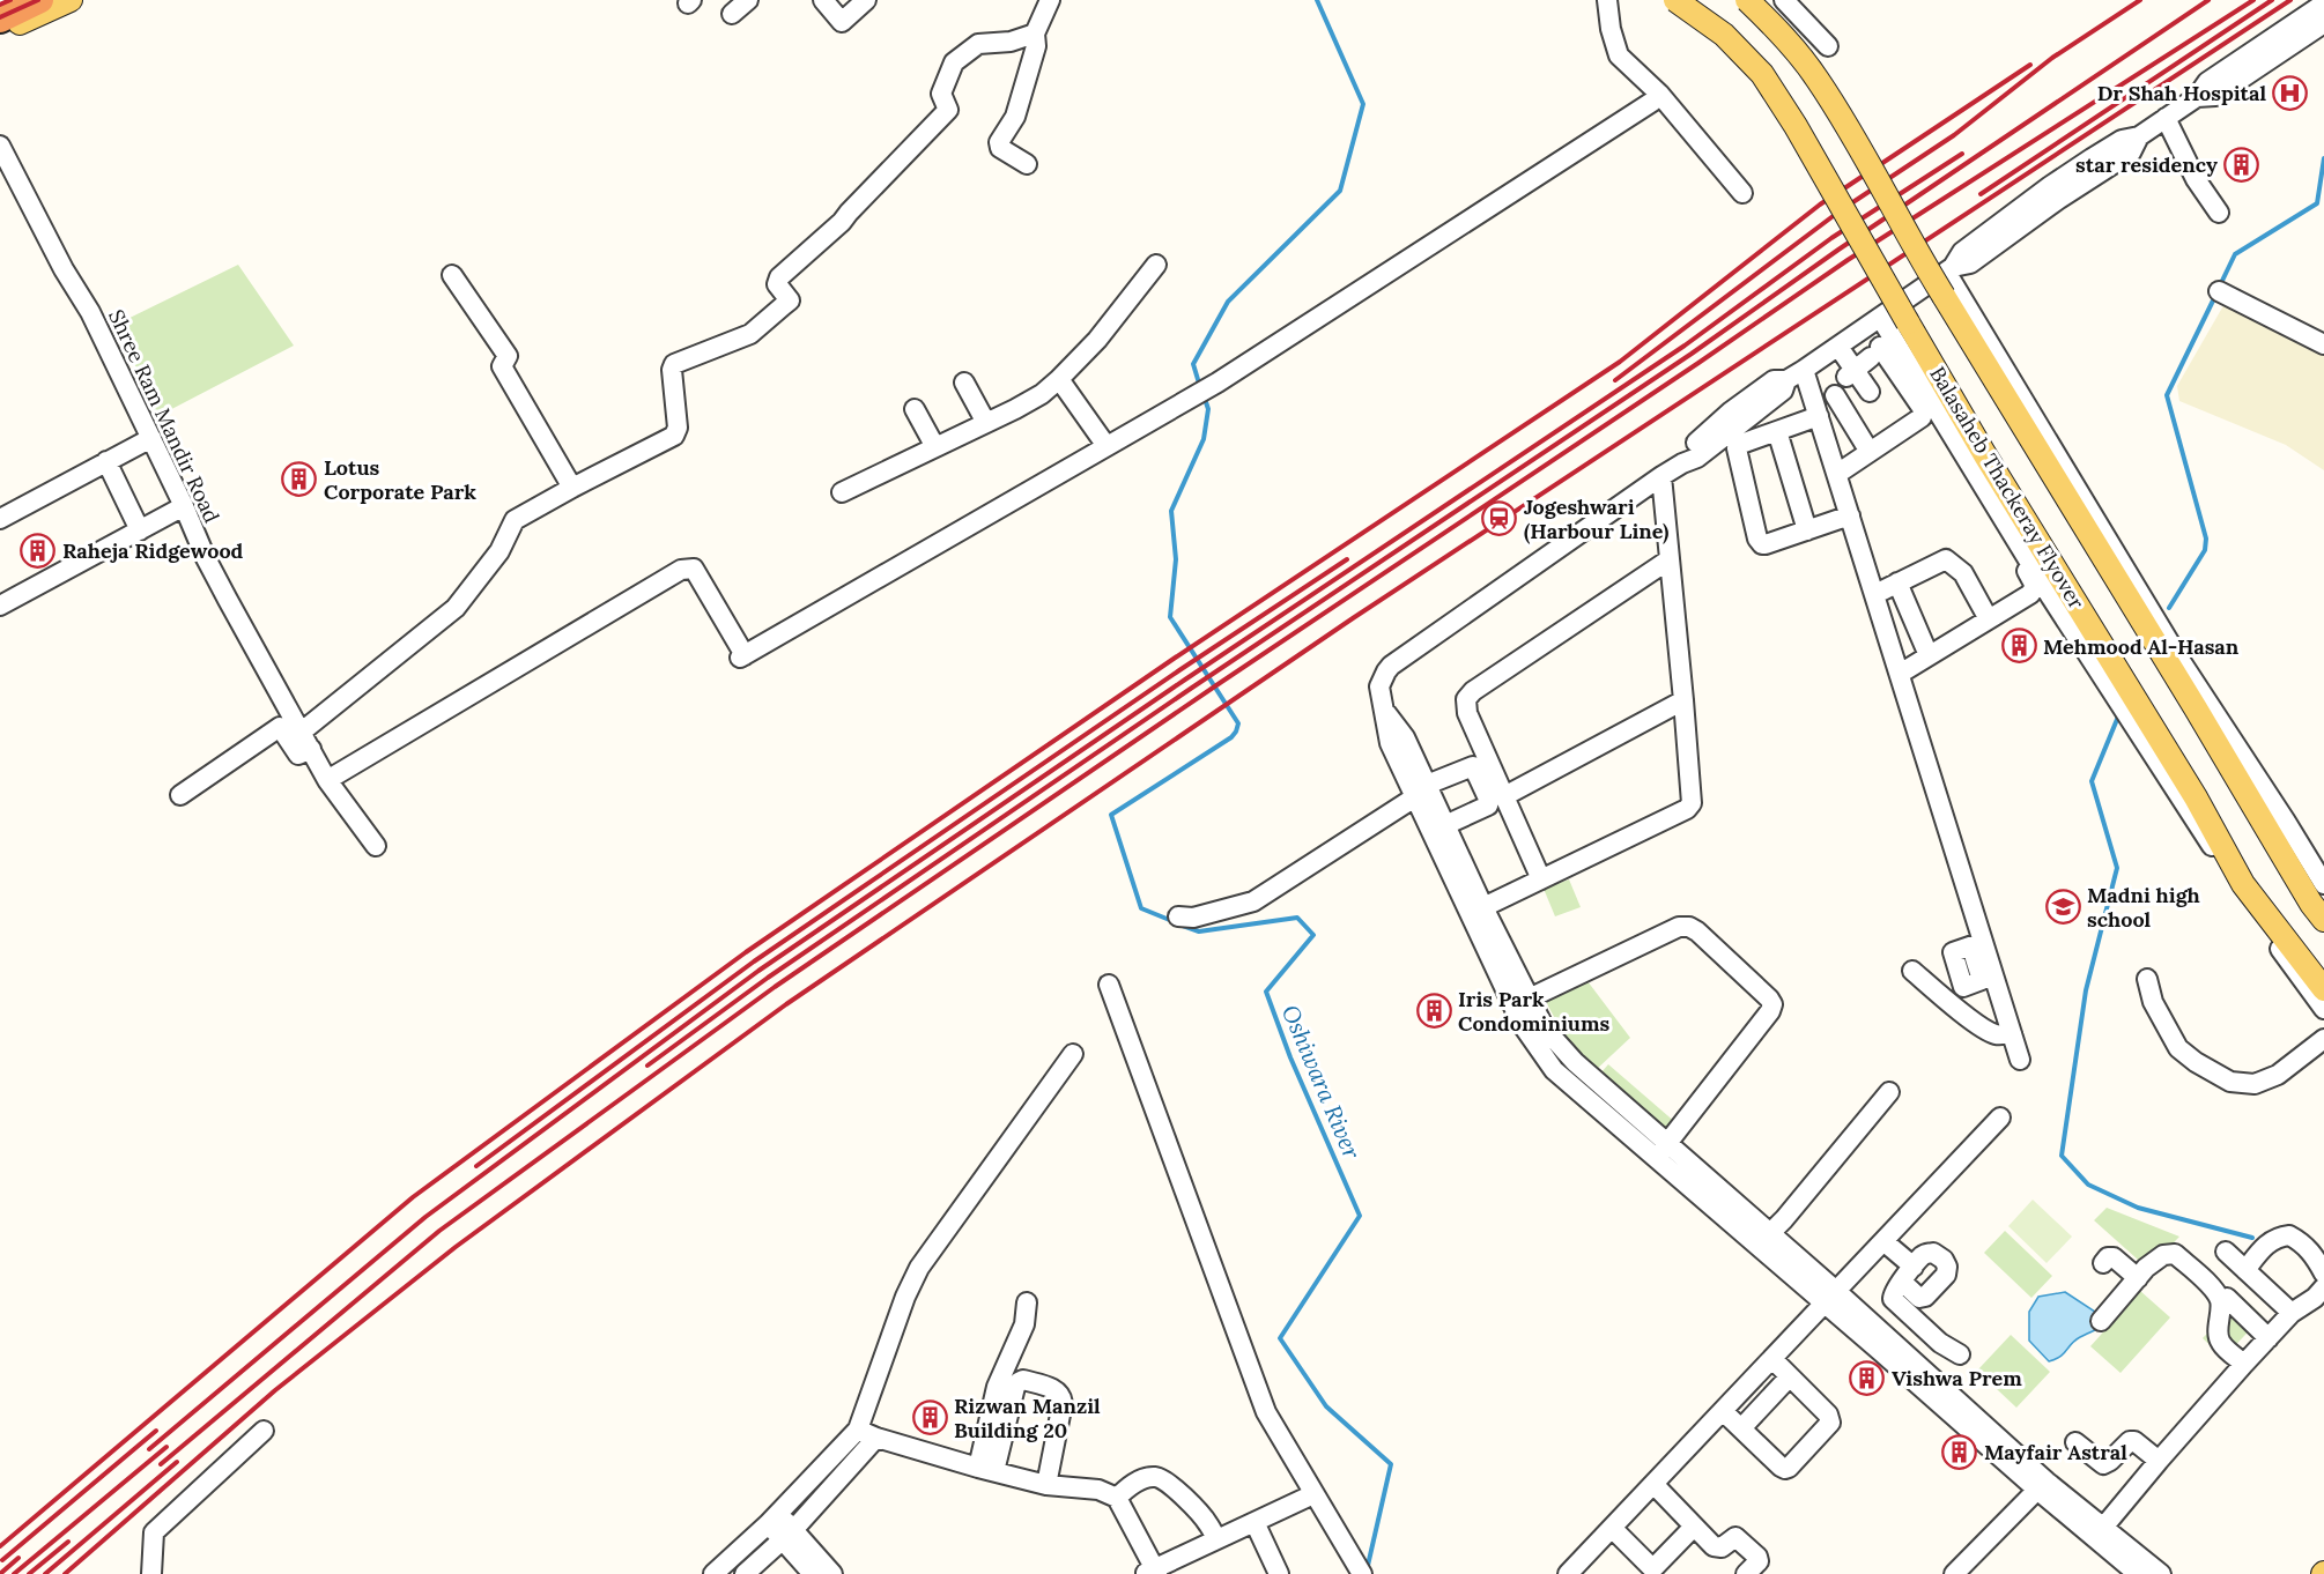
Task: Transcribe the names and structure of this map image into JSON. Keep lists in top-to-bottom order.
{
  "streets": {
    "main road": ["Balasaheb Thackeray Flyover"],
    "street": ["Shree Ram Mandir Road"]
  },
  "water": ["Oshiwara River"],
  "places": {
    "hospital": ["Dr Shah Hospital"],
    "building": [
      "star residency",
      "Lotus Corporate Park",
      "Raheja Ridgewood",
      "Mehmood Al-Hasan",
      "Iris Park Condominiums",
      "Vishwa Prem",
      "Rizwan Manzil Building 20",
      "Mayfair Astral"
    ],
    "station": ["Jogeshwari (Harbour Line)"],
    "school or university": ["Madni high school"]
  }
}
